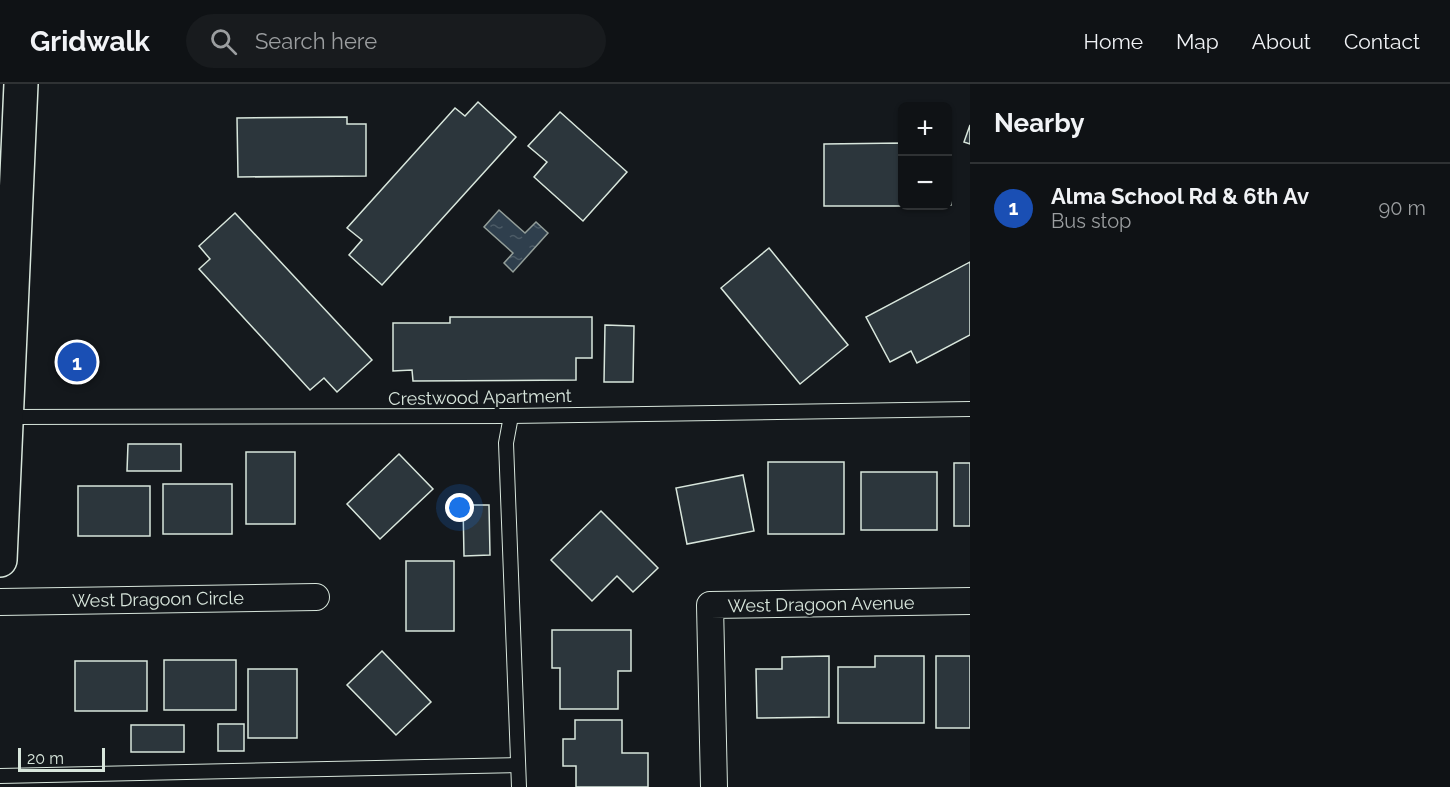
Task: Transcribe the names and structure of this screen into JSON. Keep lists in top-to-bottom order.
{
  "streets": {
    "street": ["West Dragoon Circle", "West Dragoon Avenue"],
    "lane": ["Crestwood Apartment"]
  },
  "scale_bar": "20 m",
  "page": {
    "header": "Gridwalk",
    "search": "Search here",
    "nav": [
      "Home",
      "Map",
      "About",
      "Contact"
    ],
    "heading": "Nearby",
    "map_buttons": ["+", "−"],
    "list": [
      {
        "mark": "1",
        "name": "Alma School Rd & 6th Av",
        "note": "Bus stop",
        "value": "90 m"
      }
    ],
    "pins": "1",
    "scale": "20 m"
  }
}
